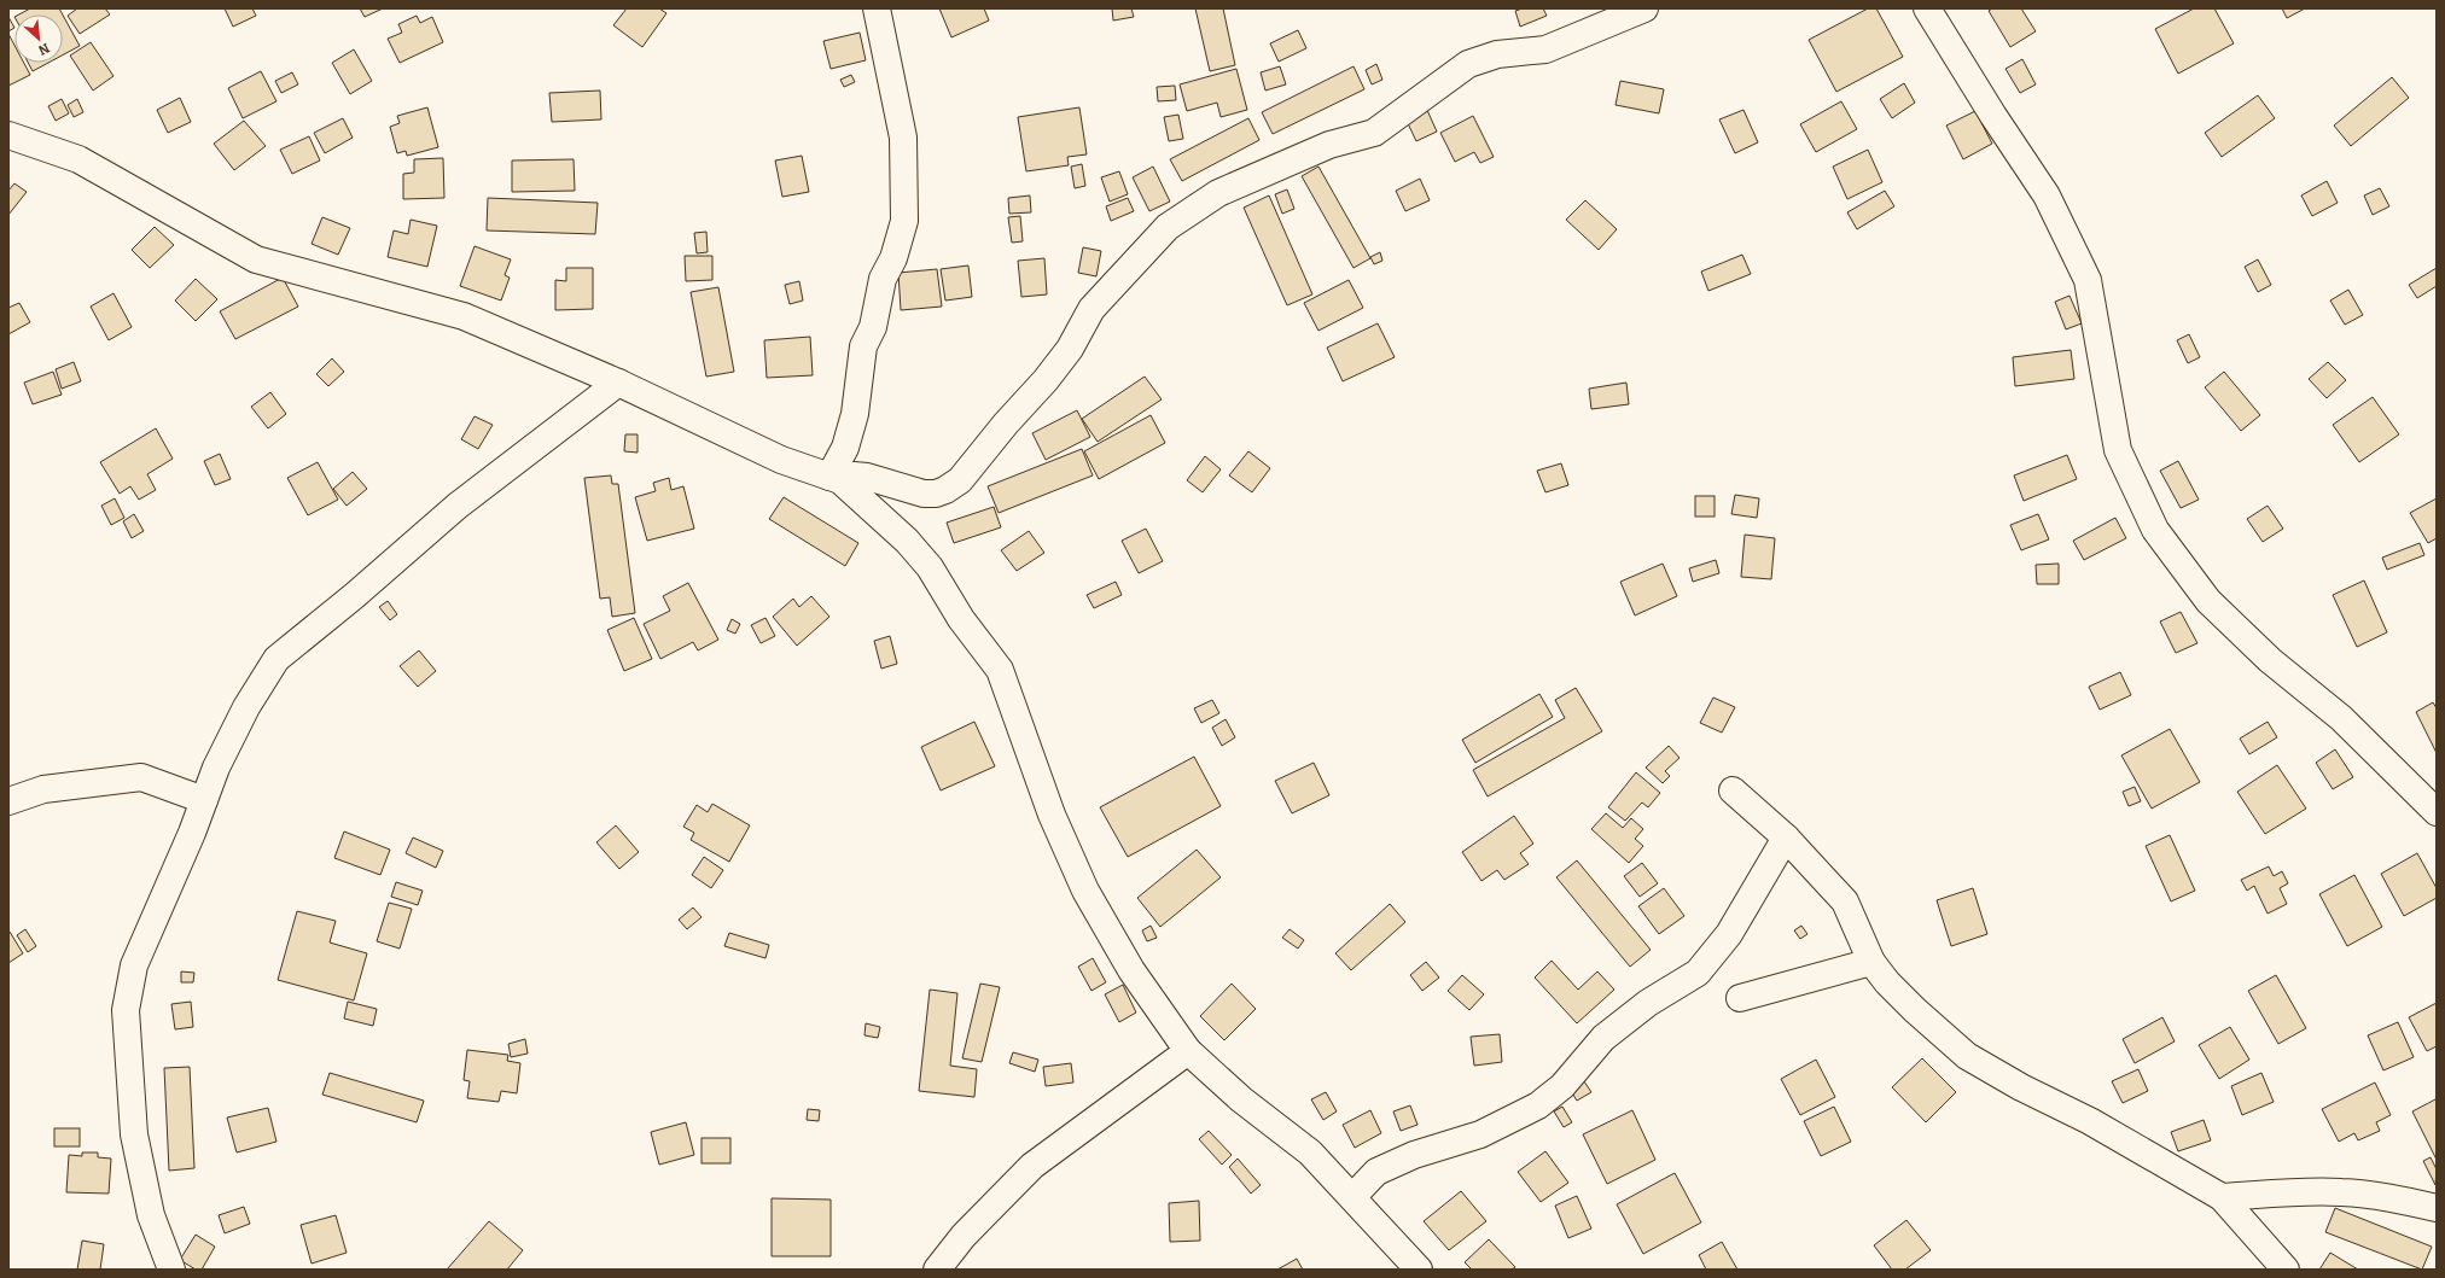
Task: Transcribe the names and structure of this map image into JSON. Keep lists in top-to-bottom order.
{
  "north": "bottom right"
}
